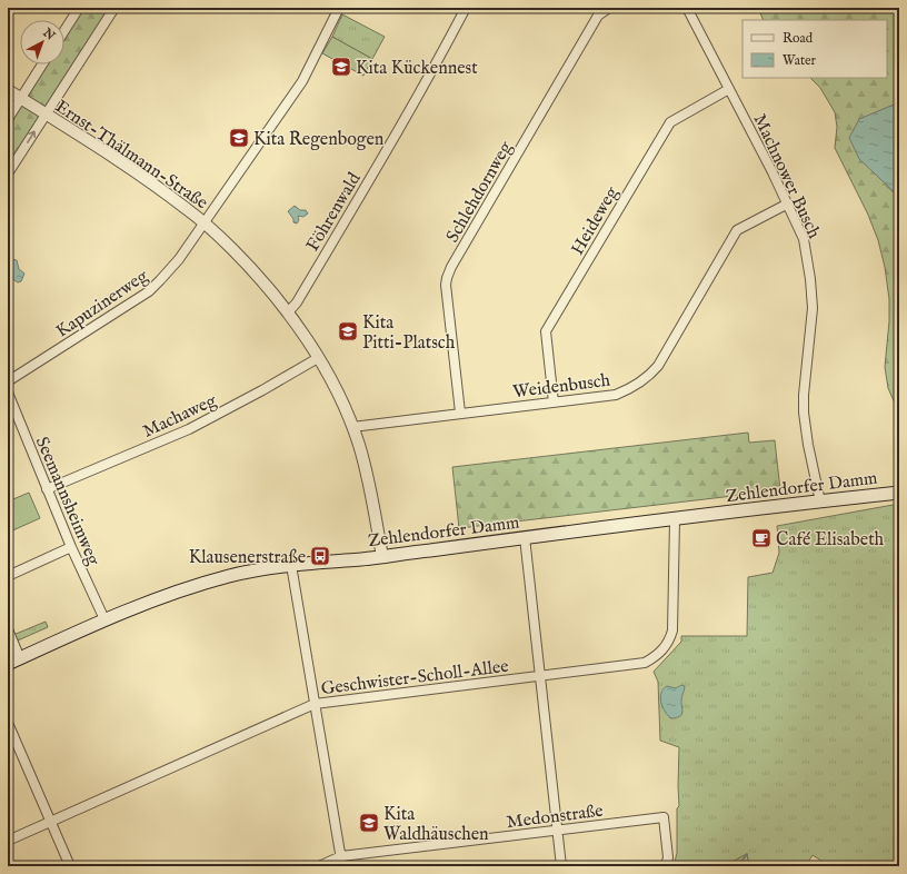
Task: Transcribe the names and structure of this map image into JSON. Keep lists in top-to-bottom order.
{
  "streets": {
    "main road": ["Zehlendorfer Damm"],
    "street": [
      "Ernst-Thälmann-Straße",
      "Machnower Busch",
      "Schlehdornweg",
      "Föhrenwald",
      "Heideweg",
      "Kapuzinerweg",
      "Weidenbusch",
      "Machaweg",
      "Seemannsheimweg",
      "Geschwister-Scholl-Allee",
      "Medonstraße"
    ]
  },
  "crossings": [
    ["Ernst-Thälmann-Straße", "Föhrenwald"],
    ["Ernst-Thälmann-Straße", "Kapuzinerweg"],
    ["Ernst-Thälmann-Straße", "Weidenbusch"],
    ["Ernst-Thälmann-Straße", "Machaweg"],
    ["Ernst-Thälmann-Straße", "Zehlendorfer Damm"],
    ["Machnower Busch", "Heideweg"],
    ["Machnower Busch", "Weidenbusch"],
    ["Machnower Busch", "Zehlendorfer Damm"],
    ["Schlehdornweg", "Weidenbusch"],
    ["Heideweg", "Weidenbusch"],
    ["Machaweg", "Seemannsheimweg"],
    ["Zehlendorfer Damm", "Seemannsheimweg"],
    ["Zehlendorfer Damm", "Geschwister-Scholl-Allee"]
  ],
  "places": {
    "school or university": [
      "Kita Kückennest",
      "Kita Regenbogen",
      "Kita Pitti-Platsch",
      "Kita Waldhäuschen"
    ],
    "cafe": ["Café Elisabeth"],
    "bus stop": ["Klausenerstraße"]
  },
  "legend": ["Road", "Water"],
  "north": "top right"
}
